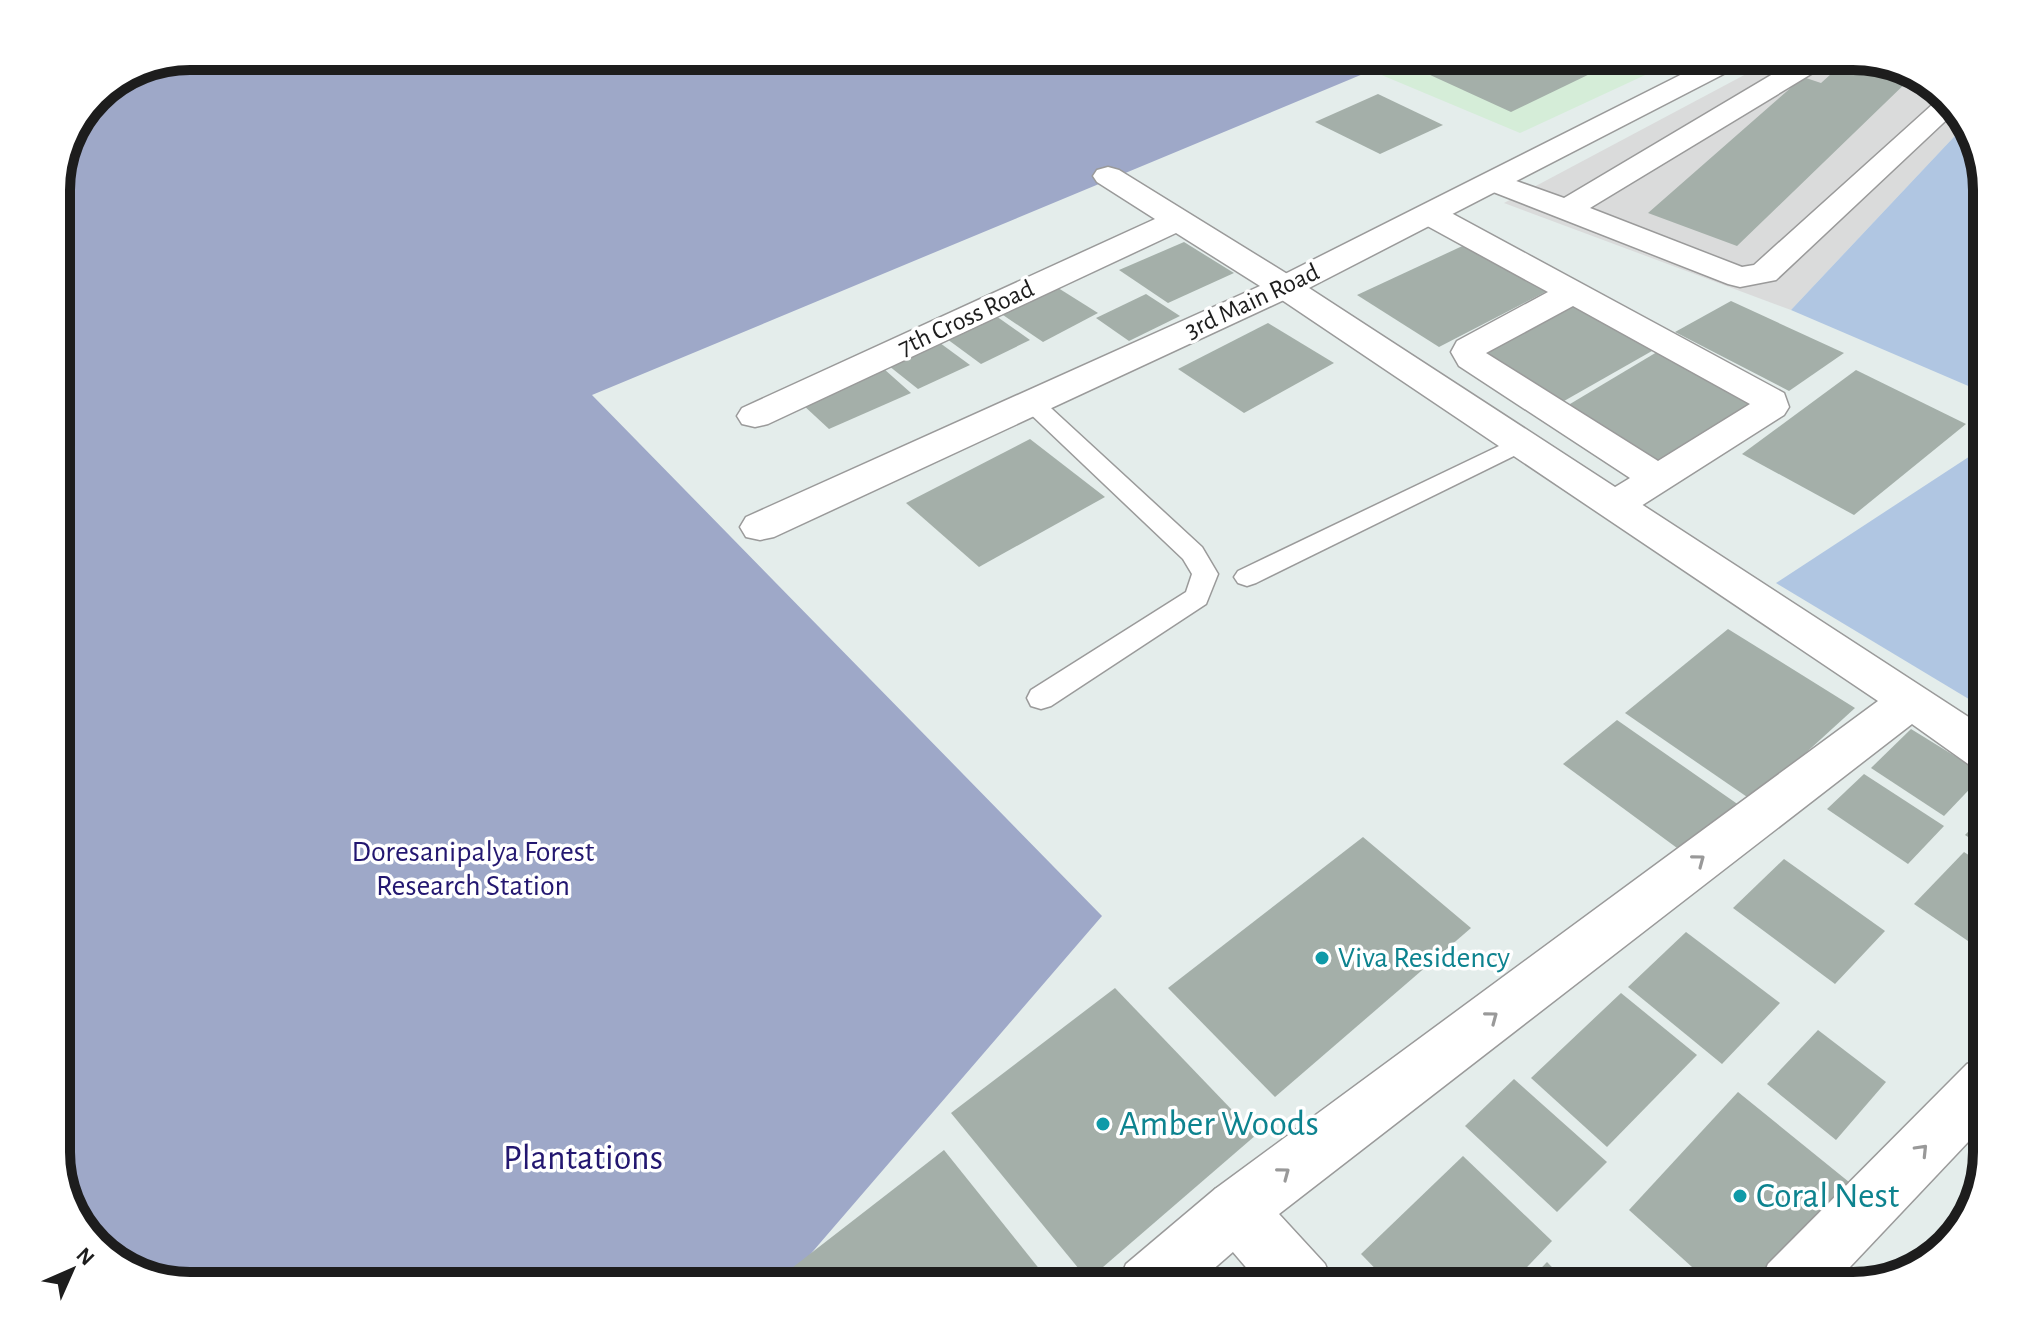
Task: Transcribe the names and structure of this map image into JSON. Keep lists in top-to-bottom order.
{
  "streets": {
    "street": ["3rd Main Road", "7th Cross Road"]
  },
  "parks": ["Doresanipalya Forest Research Station", "Plantations"],
  "places": ["Viva Residency", "Amber Woods", "Coral Nest"],
  "north": "top right"
}
